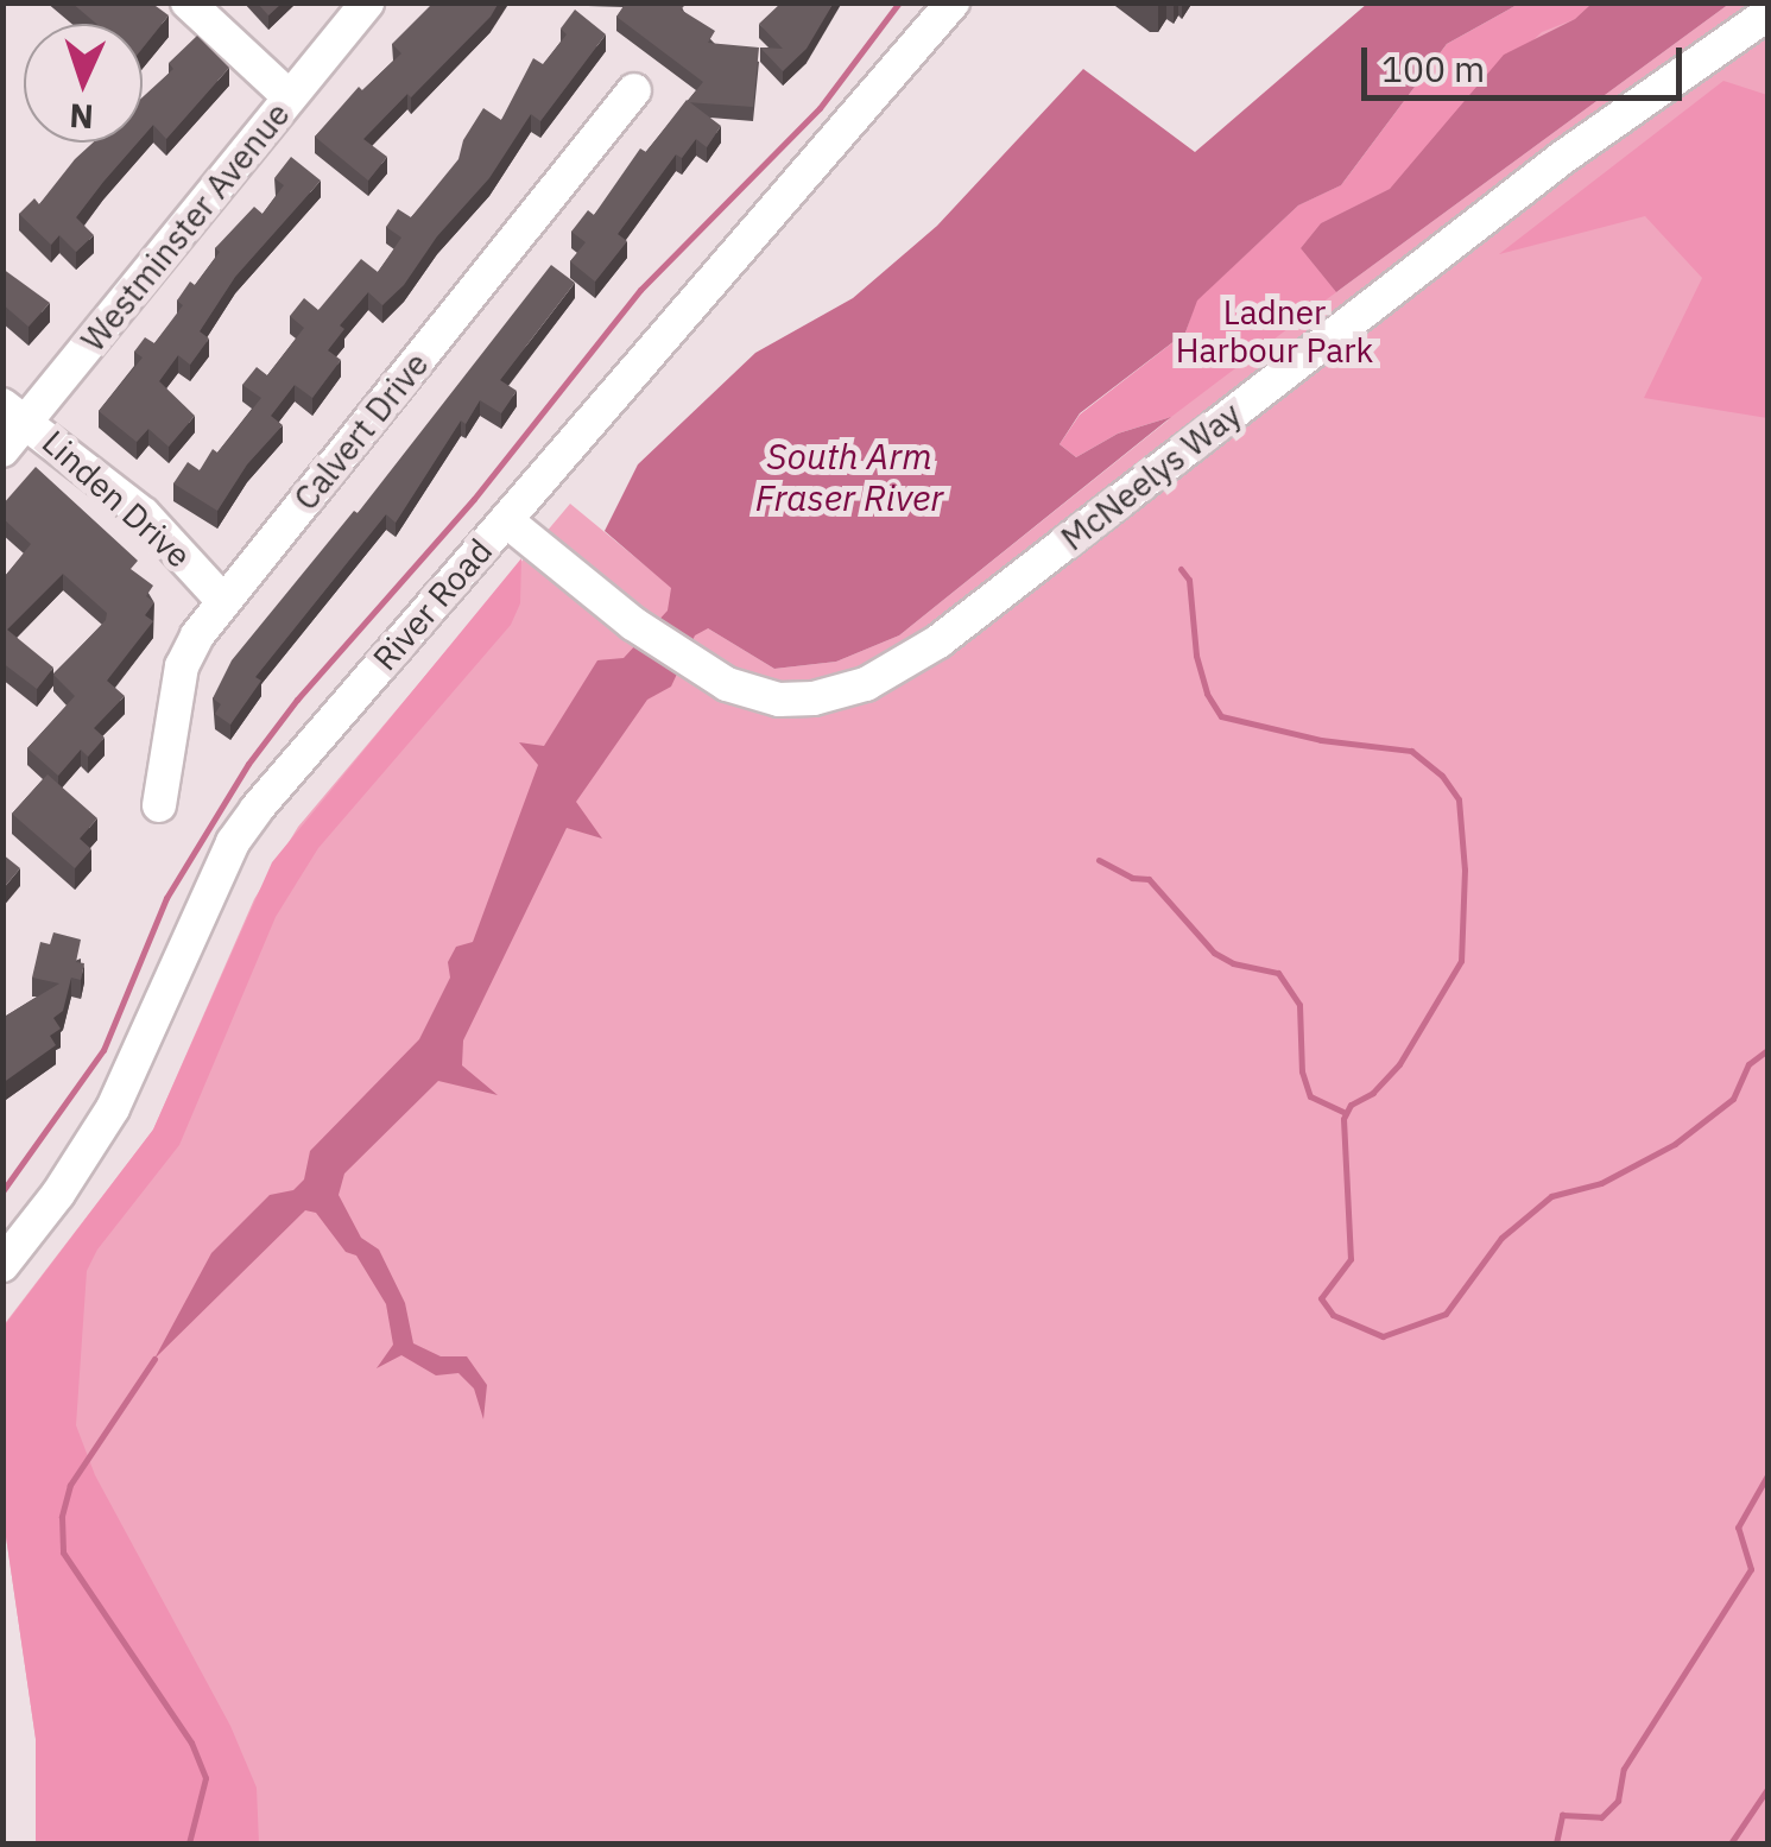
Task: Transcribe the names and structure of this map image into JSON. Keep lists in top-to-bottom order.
{
  "streets": {
    "street": [
      "Westminster Avenue",
      "Calvert Drive",
      "McNeelys Way",
      "Linden Drive",
      "River Road"
    ]
  },
  "crossings": [
    ["Westminster Avenue", "Linden Drive"],
    ["Calvert Drive", "Linden Drive"],
    ["McNeelys Way", "River Road"]
  ],
  "water": ["South Arm Fraser River"],
  "parks": ["Ladner Harbour Park"],
  "scale_bar": "100 m",
  "north": "bottom"
}
